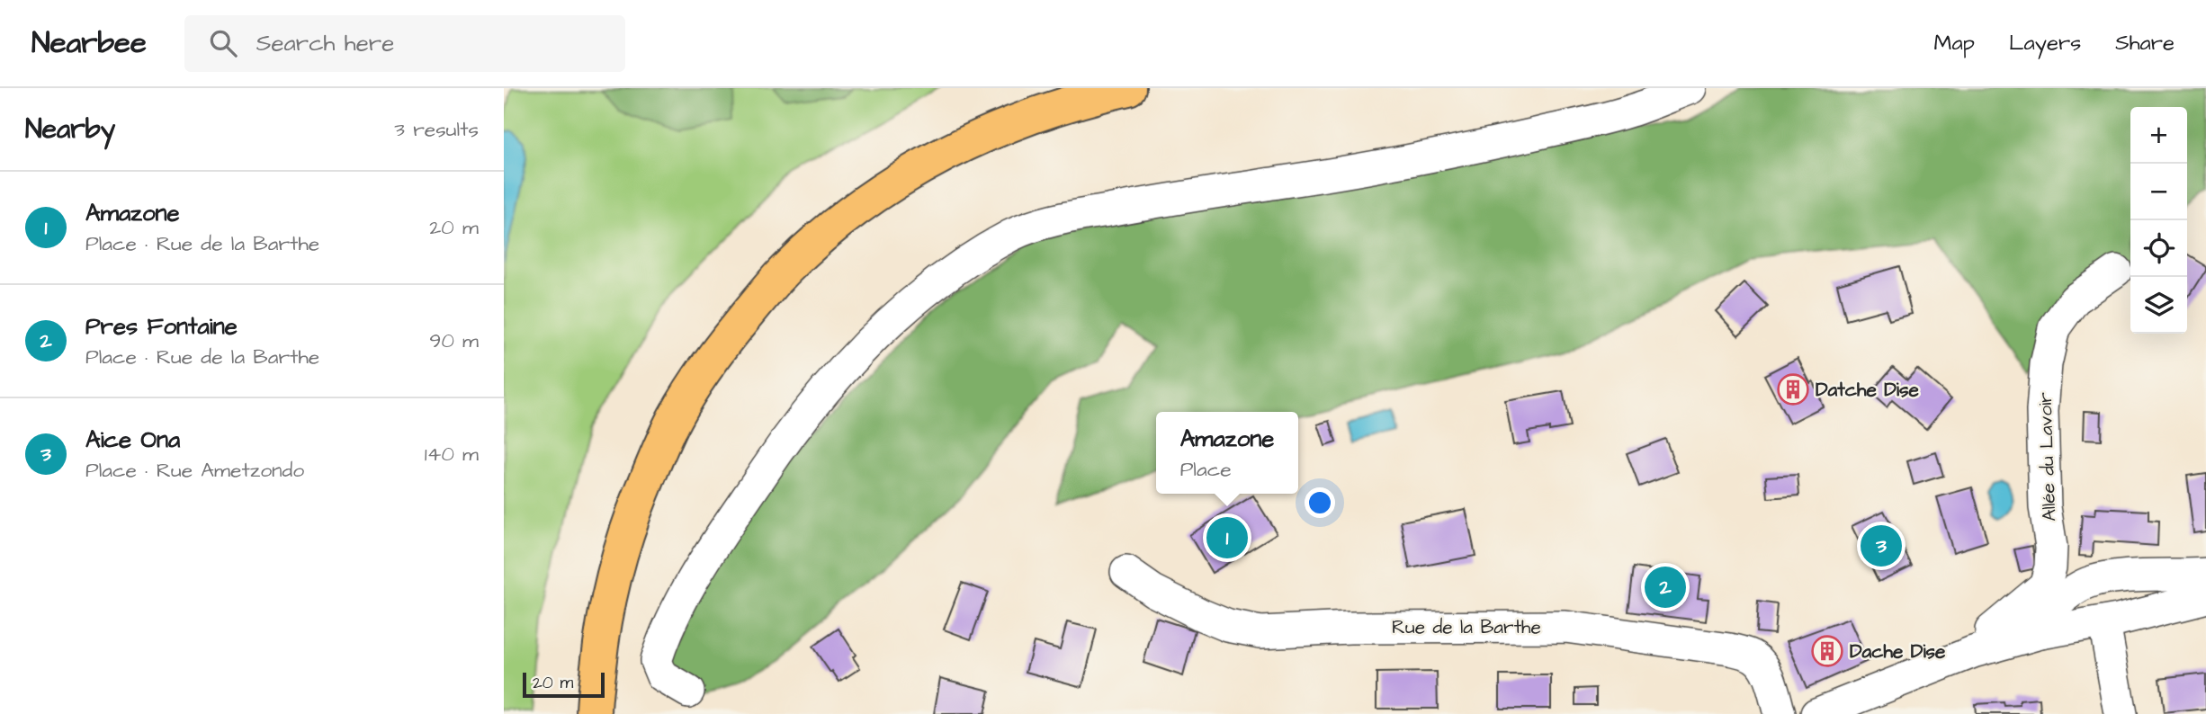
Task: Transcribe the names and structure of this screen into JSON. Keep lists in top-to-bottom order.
{
  "streets": {
    "street": ["Allée du Lavoir", "Rue de la Barthe"]
  },
  "places": {
    "building": ["Datche Dise", "Dache Dise"]
  },
  "scale_bar": "20 m",
  "page": {
    "header": "Nearbee",
    "search": "Search here",
    "nav": ["Map", "Layers", "Share"],
    "heading": ["Nearby", "3 results"],
    "map_buttons": ["+", "−"],
    "list": [
      {
        "mark": "1",
        "name": "Amazone",
        "note": "Place · Rue de la Barthe",
        "value": "20 m"
      },
      {
        "mark": "2",
        "name": "Pres Fontaine",
        "note": "Place · Rue de la Barthe",
        "value": "90 m"
      },
      {
        "mark": "3",
        "name": "Aice Ona",
        "note": "Place · Rue Ametzondo",
        "value": "140 m"
      }
    ],
    "popup": ["Amazone", "Place"],
    "pins": ["1", "3", "2"],
    "scale": "20 m"
  }
}
